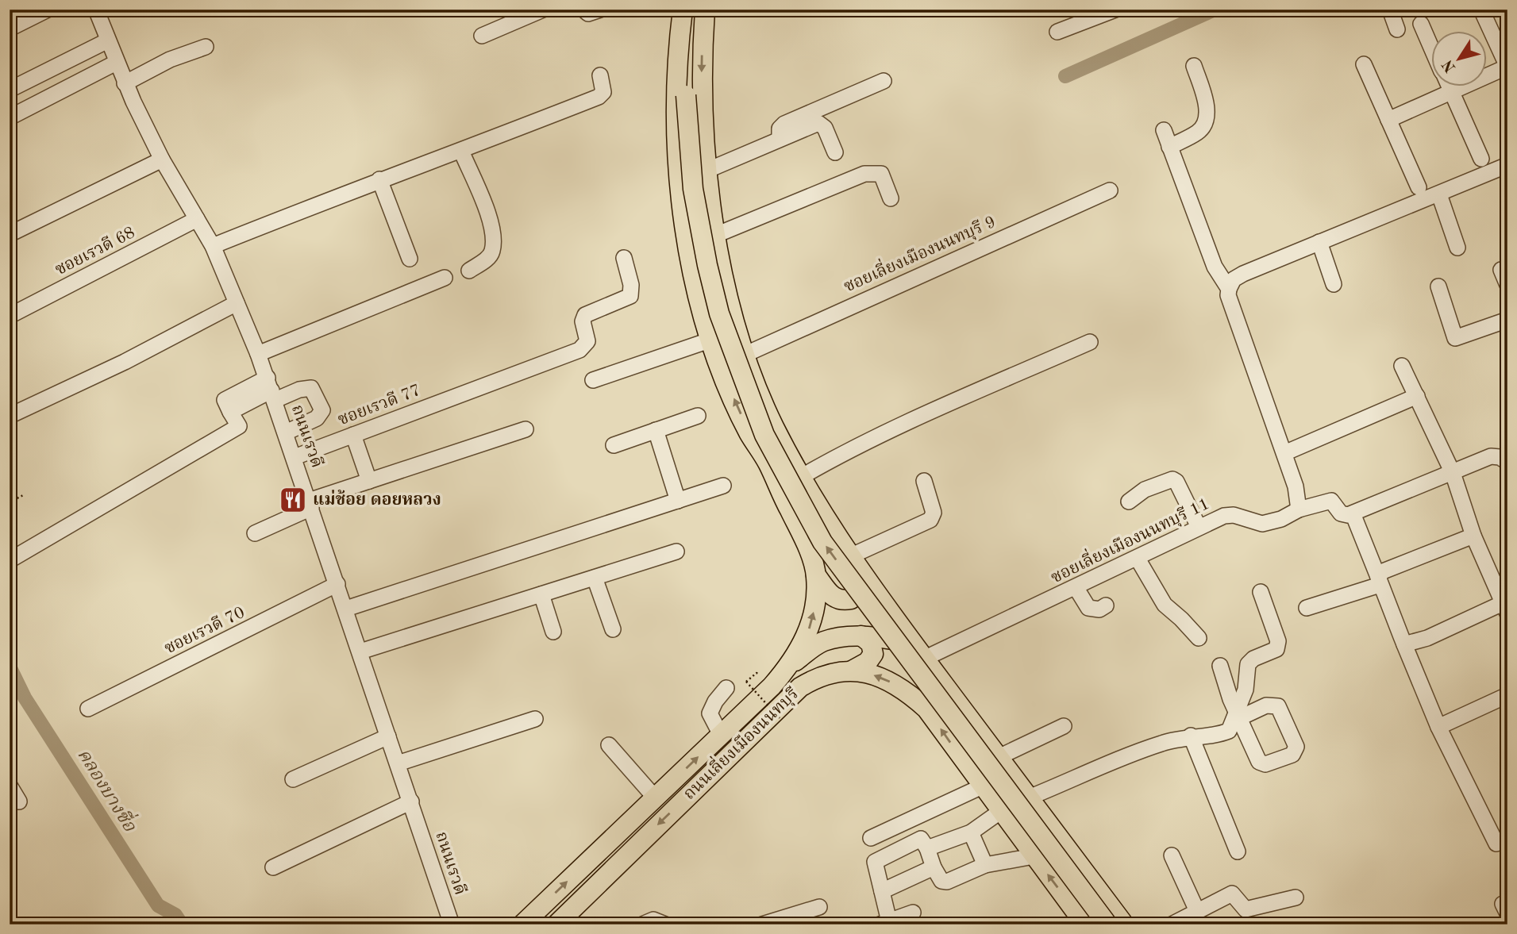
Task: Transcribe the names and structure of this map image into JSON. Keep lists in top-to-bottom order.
{
  "streets": {
    "main road": ["ถนนเลี่ยงเมืองนนทบุรี"],
    "street": [
      "ซอยเรวดี 68",
      "ซอยเลี่ยงเมืองนนทบุรี 9",
      "ซอยเรวดี 77",
      "ถนนเรวดี",
      "ซอยเลี่ยงเมืองนนทบุรี 11",
      "ซอยเรวดี 70"
    ]
  },
  "crossings": [
    ["ซอยเรวดี 68", "ถนนเรวดี"],
    ["ซอยเรวดี 77", "ถนนเรวดี"],
    ["ถนนเรวดี", "ซอยเรวดี 70"]
  ],
  "water": ["คลองบางซื่อ"],
  "places": {
    "restaurant": ["แม่ช้อย ดอยหลวง"]
  },
  "north": "bottom left"
}
